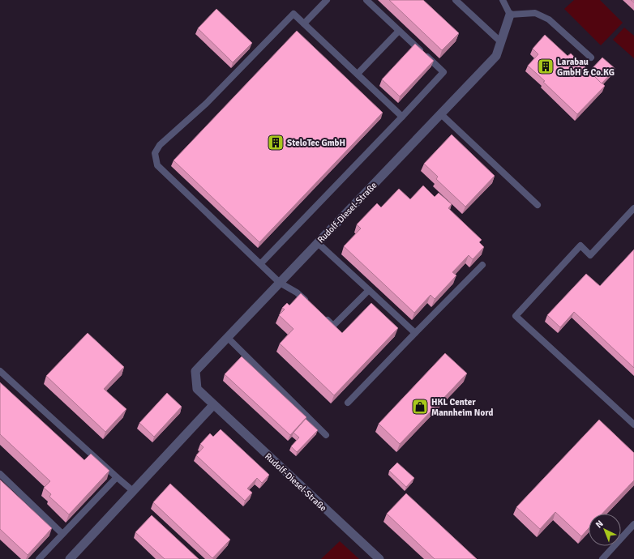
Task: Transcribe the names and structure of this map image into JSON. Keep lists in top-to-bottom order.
{
  "streets": {
    "street": ["Rudolf-Diesel-Straße"]
  },
  "places": {
    "building": ["Larabau GmbH & Co.KG", "SteloTec GmbH"],
    "shop": ["HKL Center Mannheim Nord"]
  },
  "north": "top left"
}
